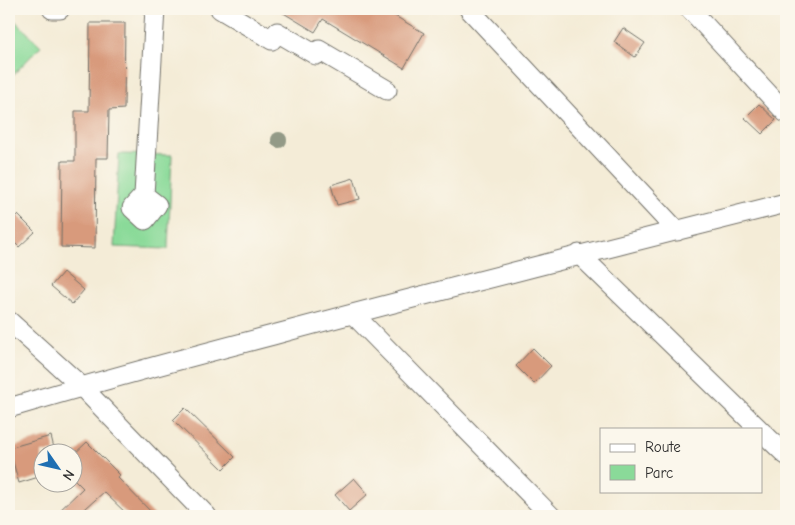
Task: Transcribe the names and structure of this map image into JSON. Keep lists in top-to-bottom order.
{
  "legend": ["Route", "Parc"],
  "north": "bottom right"
}
